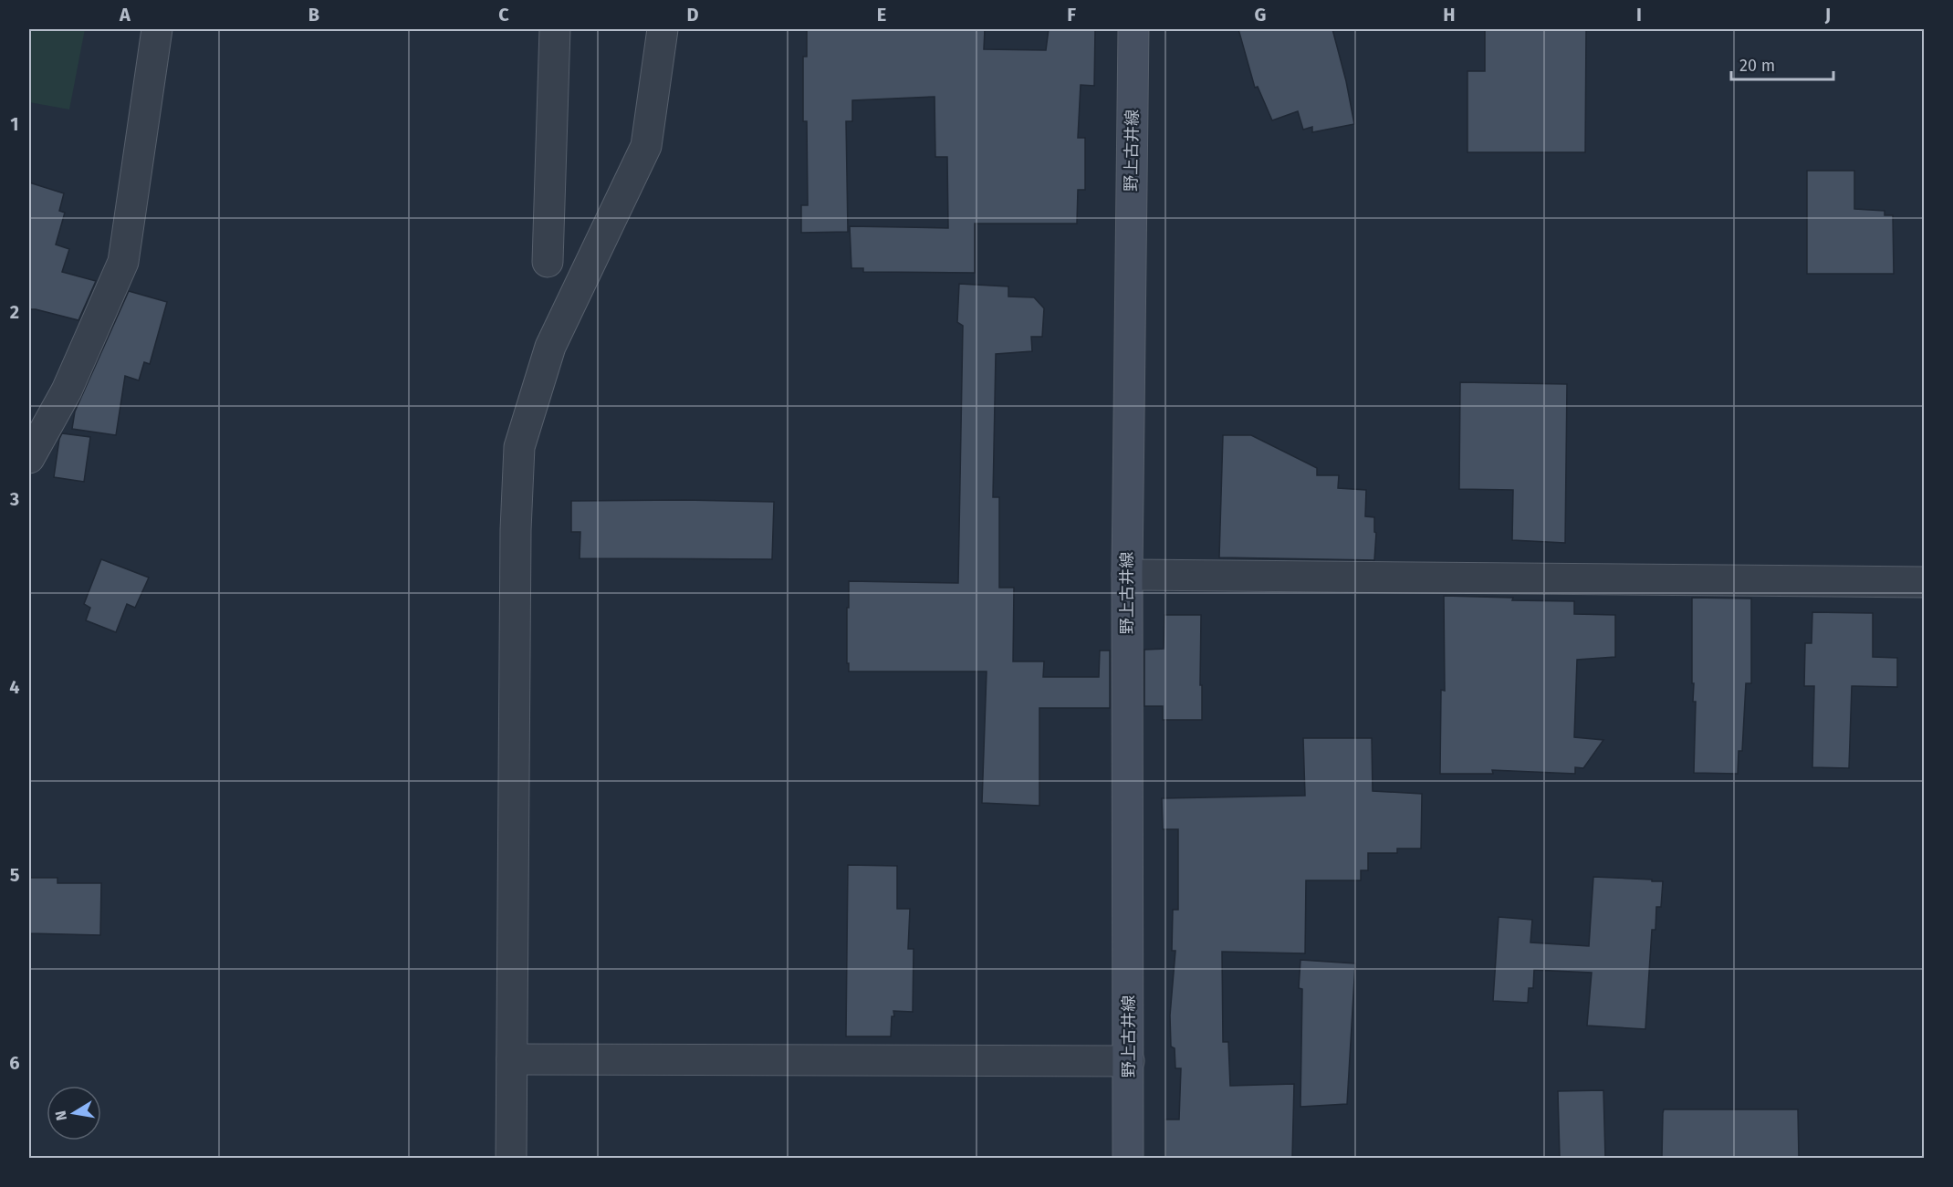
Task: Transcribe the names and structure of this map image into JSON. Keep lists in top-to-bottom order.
{
  "streets": {
    "main road": ["野上古井線"]
  },
  "scale_bar": "20 m",
  "north": "left",
  "grid": {
    "columns": [
      "A",
      "B",
      "C",
      "D",
      "E",
      "F",
      "G",
      "H",
      "I",
      "J"
    ],
    "rows": [
      "1",
      "2",
      "3",
      "4",
      "5",
      "6"
    ]
  }
}
